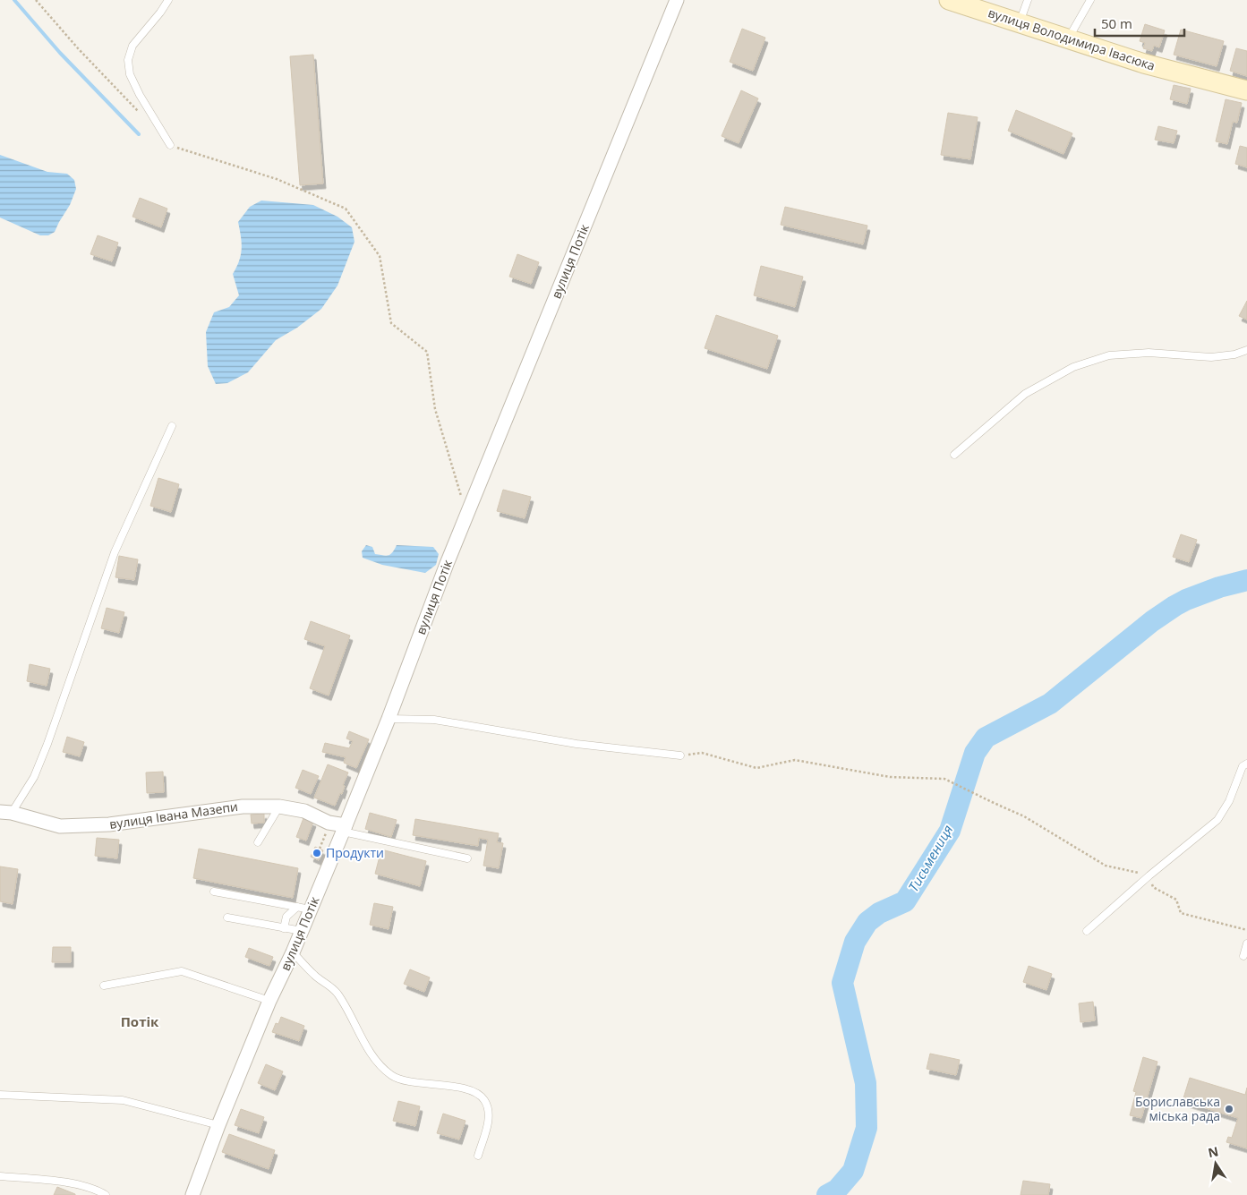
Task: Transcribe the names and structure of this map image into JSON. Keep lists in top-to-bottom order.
{
  "streets": {
    "street": ["вулиця Володимира Івасюка", "вулиця Потік", "вулиця Івана Мазепи"]
  },
  "crossings": [
    ["вулиця Потік", "вулиця Івана Мазепи"]
  ],
  "districts": ["Потік"],
  "water": ["Тисьмениця"],
  "places": ["Продукти", "Бориславська міська рада"],
  "scale_bar": "50 m",
  "north": "top"
}
